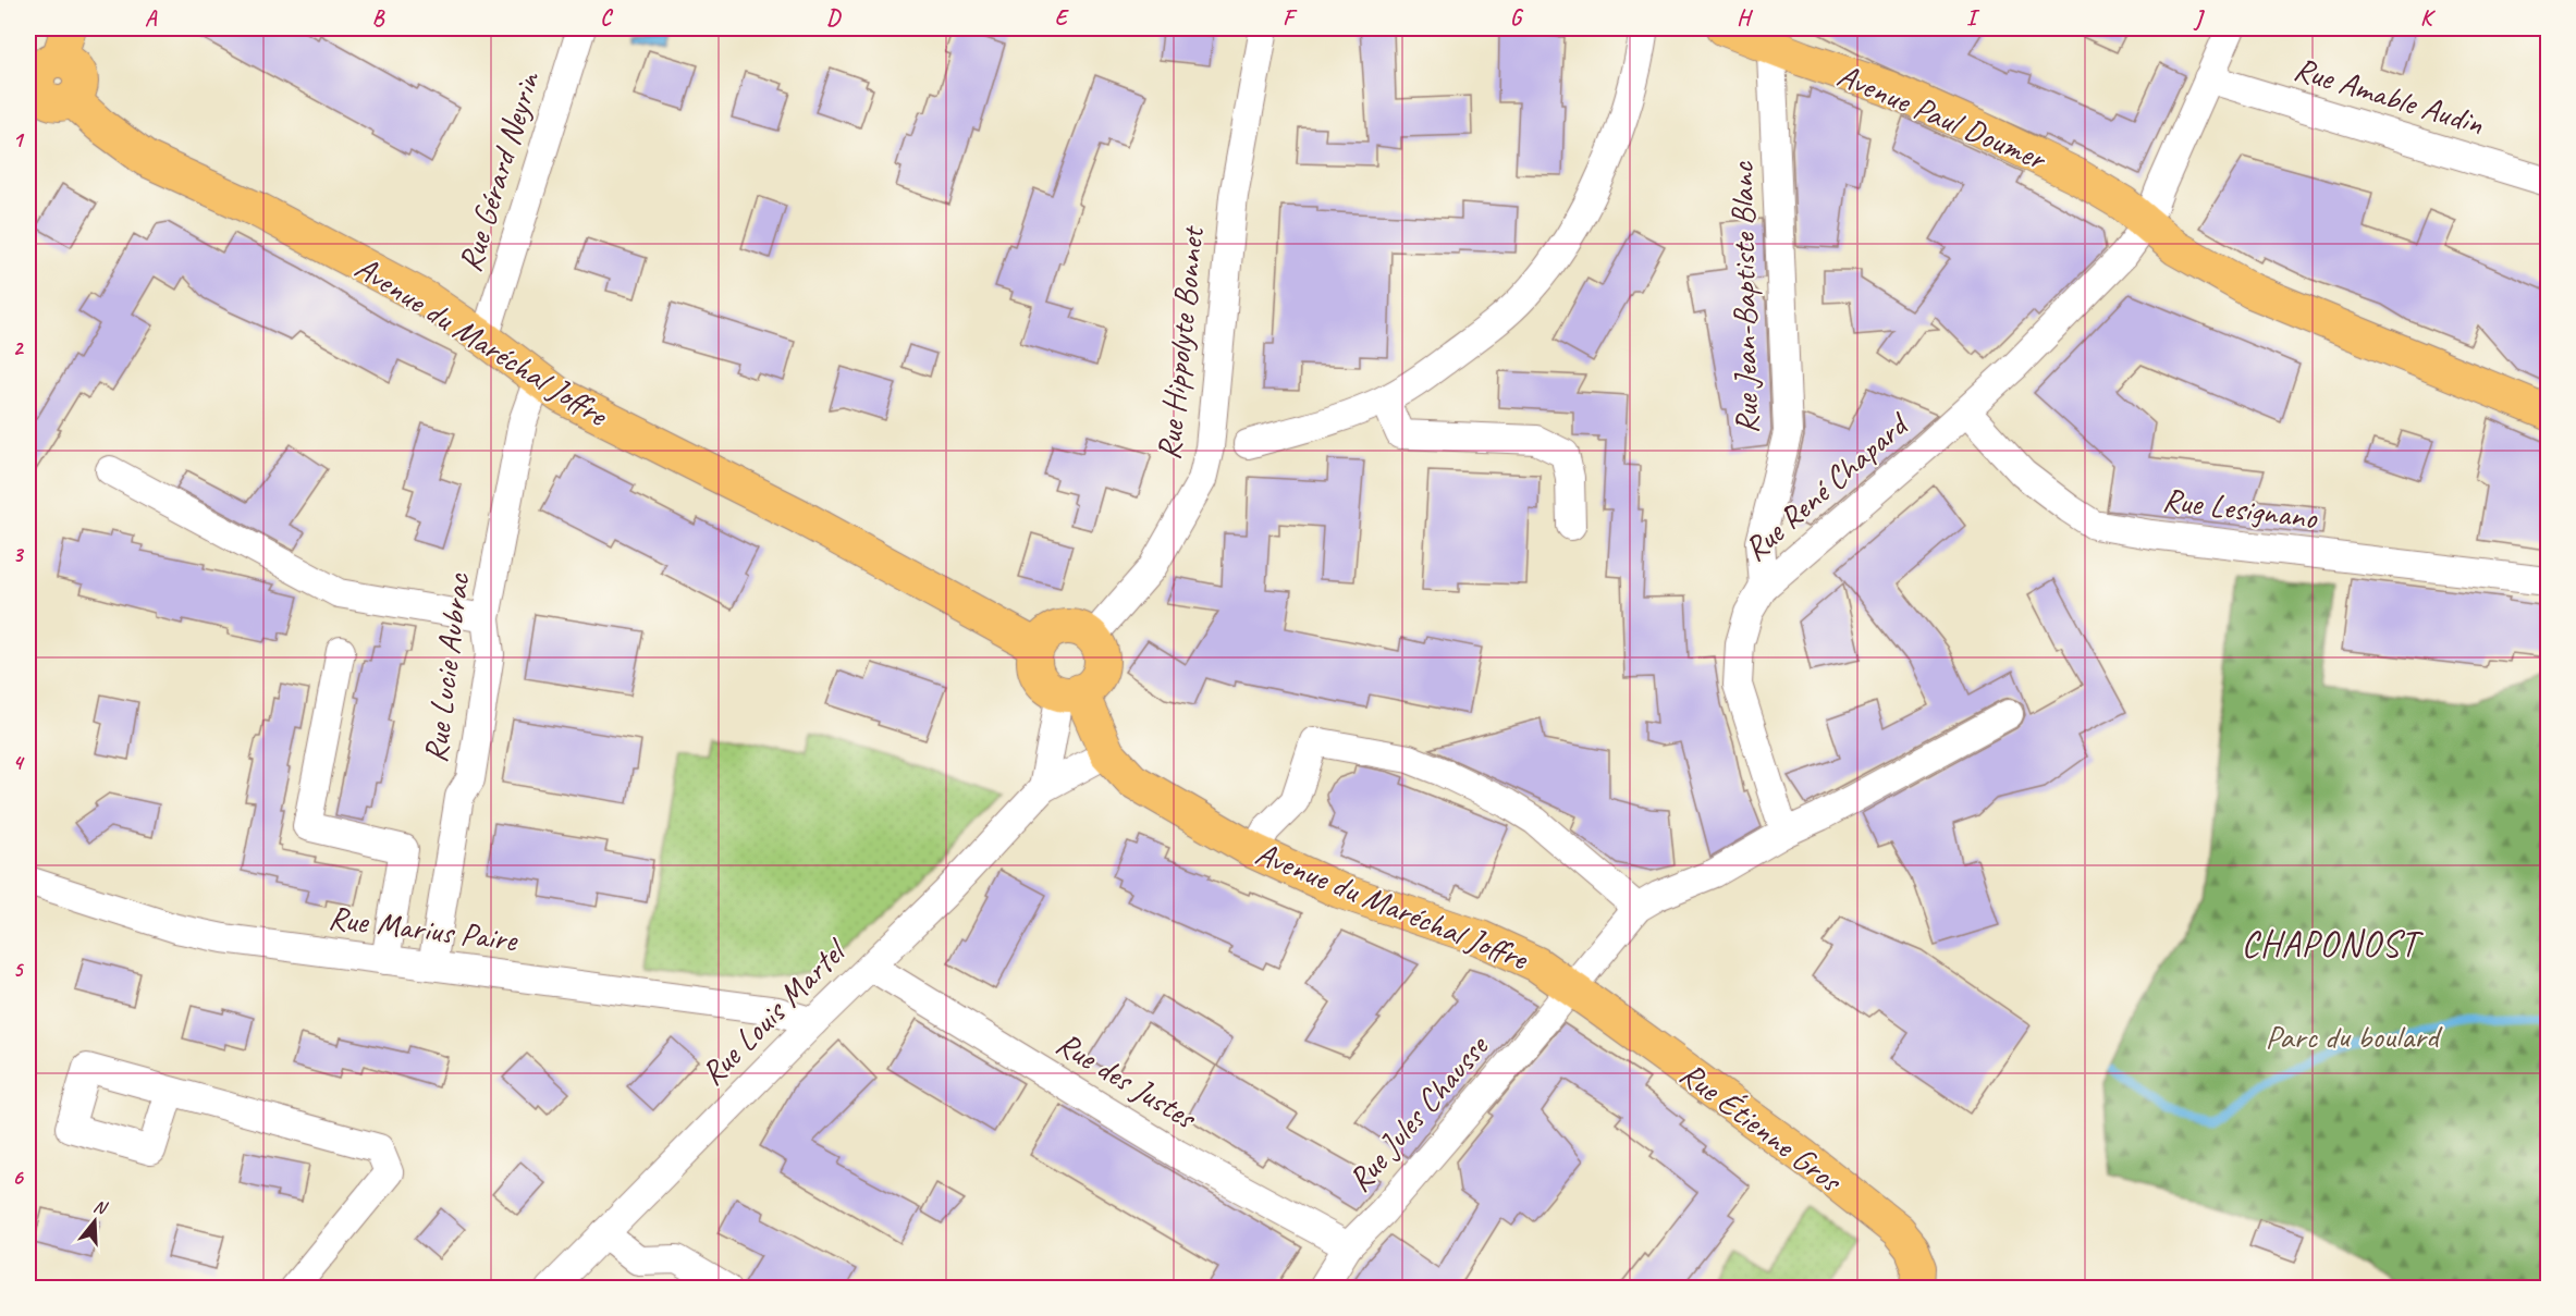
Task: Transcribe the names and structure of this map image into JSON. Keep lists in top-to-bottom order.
{
  "streets": {
    "main road": ["Avenue Paul Doumer", "Avenue du Maréchal Joffre", "Rue Étienne Gros"],
    "street": [
      "Rue Amable Audin",
      "Rue Gérard Neyrin",
      "Rue Jean-Baptiste Blanc",
      "Rue Hippolyte Bonnet",
      "Rue René Chapard",
      "Rue Lesignano",
      "Rue Lucie Aubrac",
      "Rue Marius Paire",
      "Rue Louis Martel",
      "Rue des Justes",
      "Rue Jules Chausse"
    ]
  },
  "crossings": [
    ["Rue Amable Audin", "Rue René Chapard"],
    ["Avenue Paul Doumer", "Rue Jean-Baptiste Blanc"],
    ["Avenue Paul Doumer", "Rue René Chapard"],
    ["Rue Gérard Neyrin", "Avenue du Maréchal Joffre"],
    ["Rue Jean-Baptiste Blanc", "Rue René Chapard"],
    ["Avenue du Maréchal Joffre", "Rue Hippolyte Bonnet"],
    ["Avenue du Maréchal Joffre", "Rue Lucie Aubrac"],
    ["Avenue du Maréchal Joffre", "Rue Louis Martel"],
    ["Avenue du Maréchal Joffre", "Rue Jules Chausse"],
    ["Avenue du Maréchal Joffre", "Rue Étienne Gros"],
    ["Rue René Chapard", "Rue Lesignano"],
    ["Rue Lucie Aubrac", "Rue Marius Paire"],
    ["Rue Marius Paire", "Rue Louis Martel"],
    ["Rue Louis Martel", "Rue des Justes"],
    ["Rue des Justes", "Rue Jules Chausse"],
    ["Rue Jules Chausse", "Rue Étienne Gros"]
  ],
  "districts": ["CHAPONOST"],
  "parks": ["Parc du boulard"],
  "north": "top",
  "grid": {
    "columns": [
      "A",
      "B",
      "C",
      "D",
      "E",
      "F",
      "G",
      "H",
      "I",
      "J",
      "K"
    ],
    "rows": [
      "1",
      "2",
      "3",
      "4",
      "5",
      "6"
    ]
  }
}
